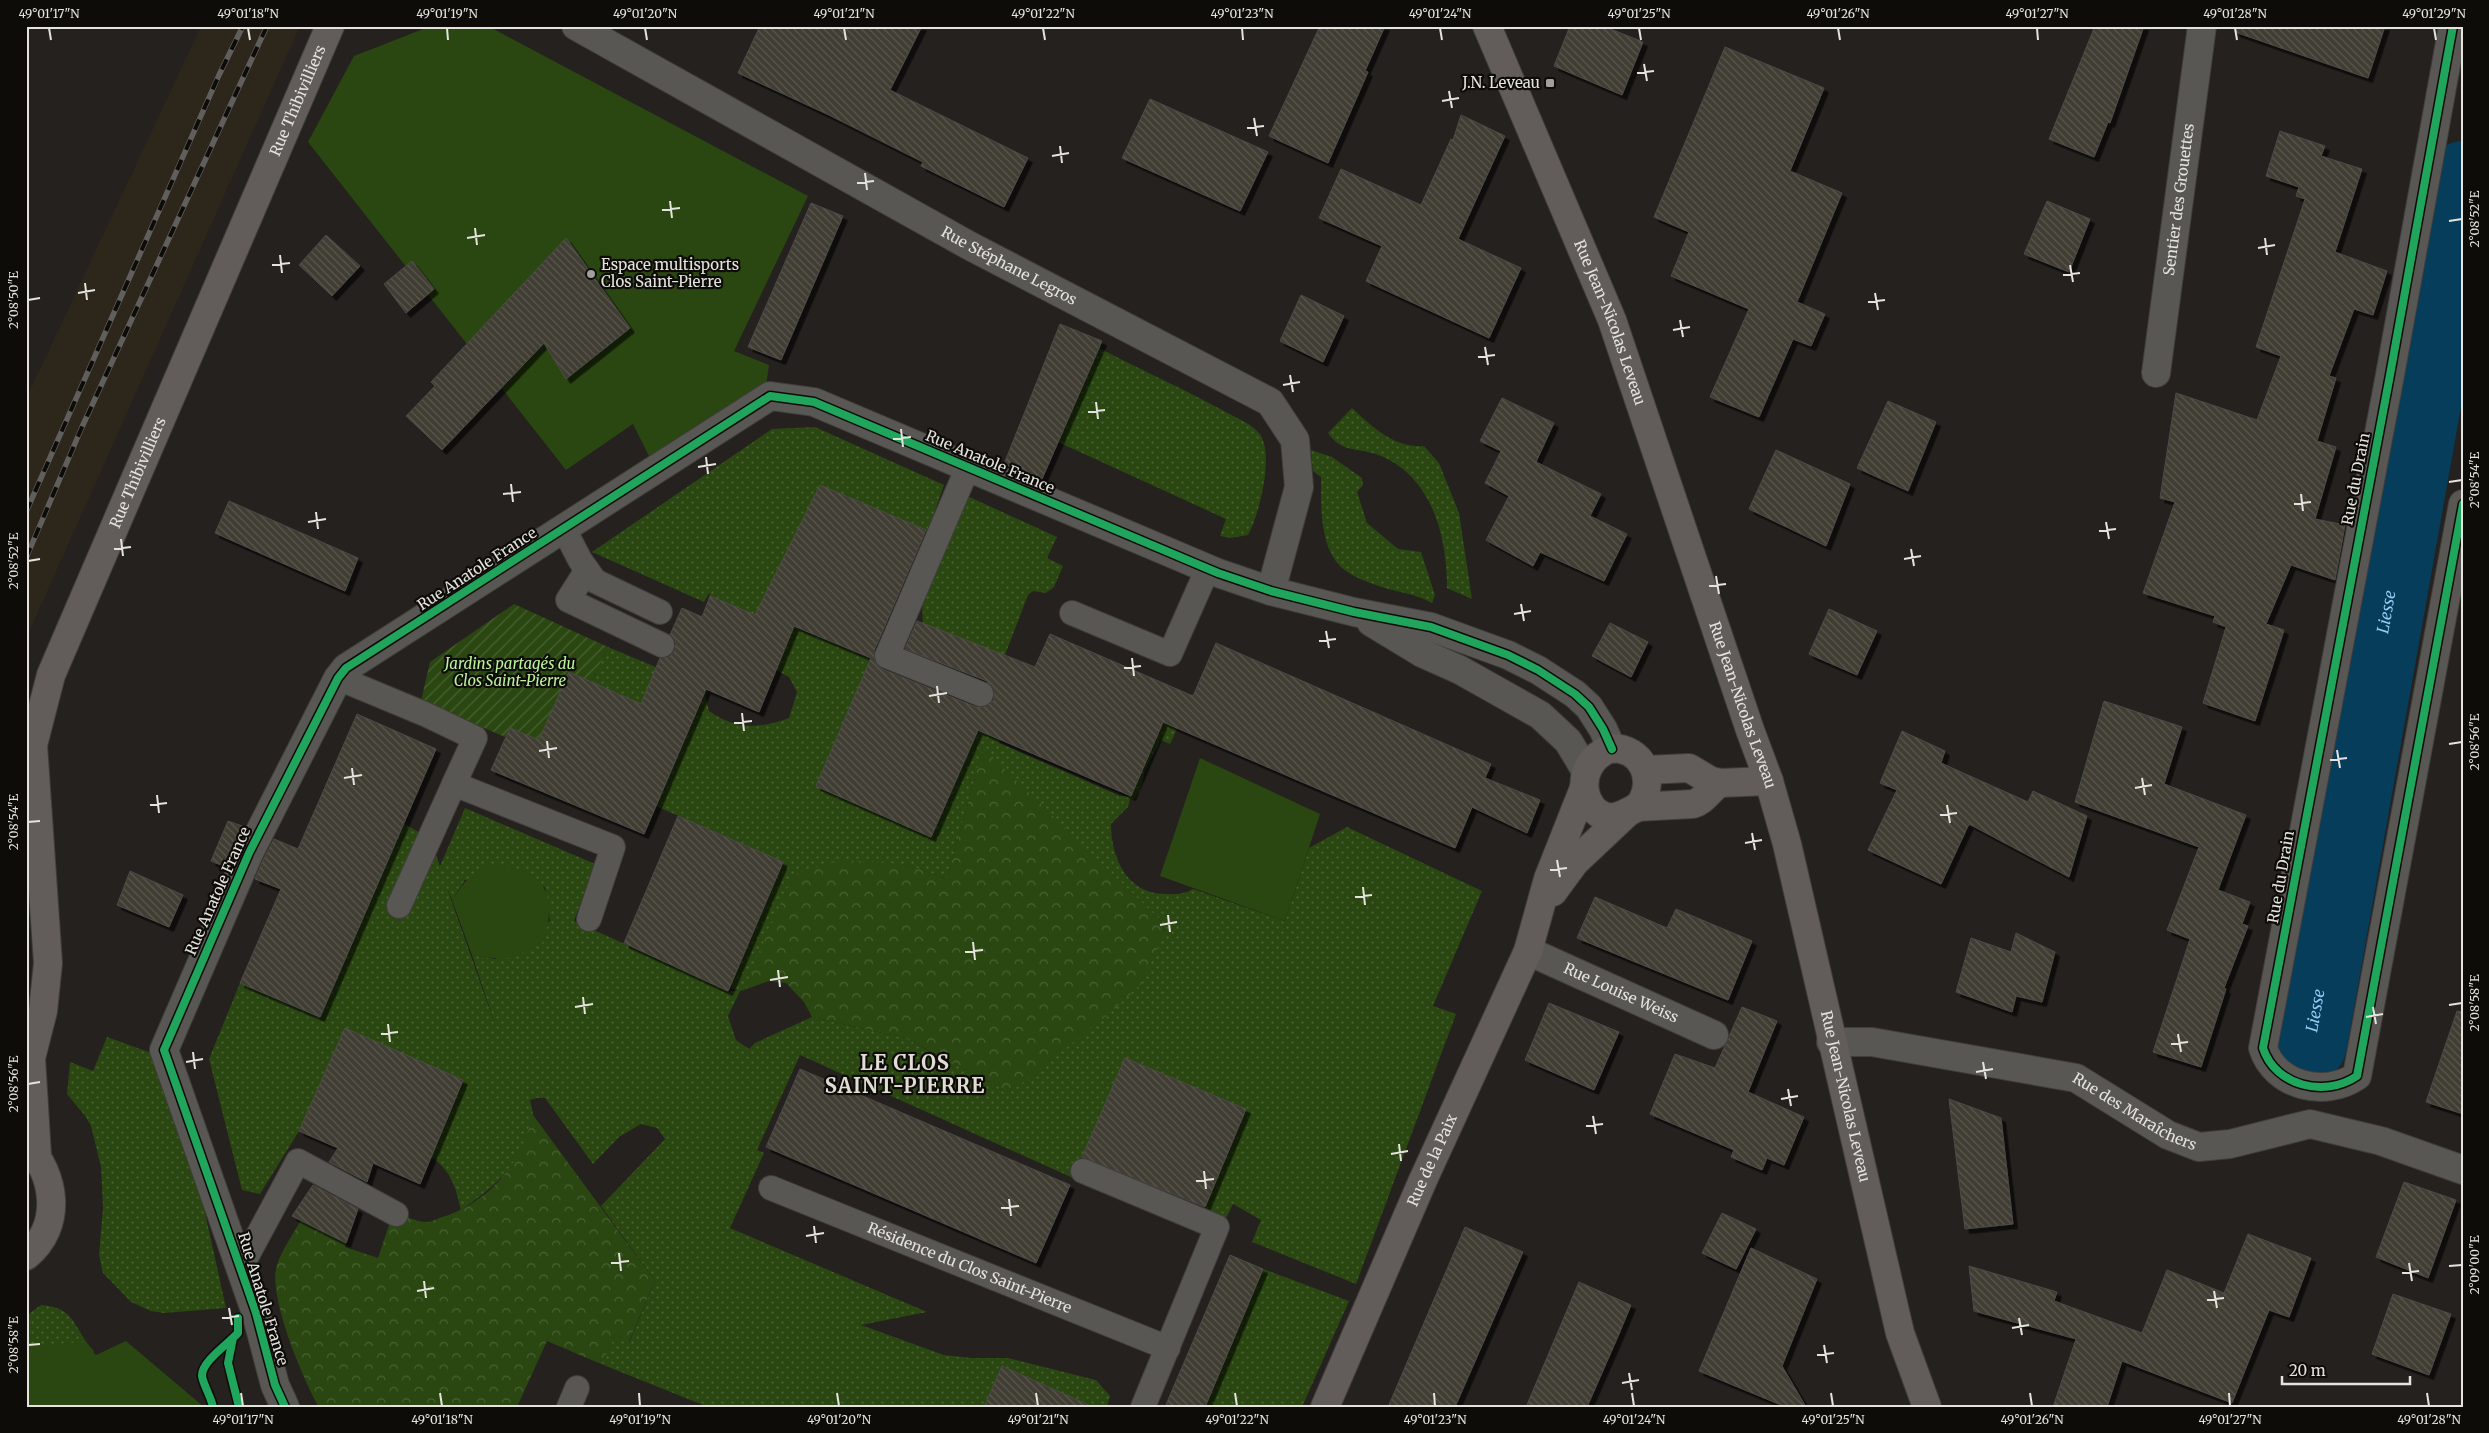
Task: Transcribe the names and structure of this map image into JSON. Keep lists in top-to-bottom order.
{
  "streets": {
    "street": [
      "Rue Thibivilliers",
      "Sentier des Grouettes",
      "Rue Stéphane Legros",
      "Rue Jean-Nicolas Leveau",
      "Rue Anatole France",
      "Rue du Drain",
      "Rue Louise Weiss",
      "Rue des Maraîchers",
      "Rue de la Paix"
    ],
    "lane": ["Résidence du Clos Saint-Pierre"]
  },
  "crossings": [
    ["Rue Stéphane Legros", "Rue Anatole France"],
    ["Rue Jean-Nicolas Leveau", "Rue des Maraîchers"],
    ["Rue Louise Weiss", "Rue de la Paix"]
  ],
  "districts": ["LE CLOS SAINT-PIERRE"],
  "water": ["Liesse"],
  "parks": ["Jardins partagés du Clos Saint-Pierre"],
  "places": {
    "transit": ["J.N. Leveau"],
    "other": ["Espace multisports Clos Saint-Pierre"]
  },
  "scale_bar": "20 m",
  "coordinates": [
    "49°01'17\"N",
    "49°01'18\"N",
    "49°01'19\"N",
    "49°01'20\"N",
    "49°01'21\"N",
    "49°01'22\"N",
    "49°01'23\"N",
    "49°01'24\"N",
    "49°01'25\"N",
    "49°01'26\"N",
    "49°01'27\"N",
    "49°01'28\"N",
    "49°01'29\"N",
    "2°08'52\"E",
    "2°08'50\"E",
    "2°08'54\"E",
    "2°08'56\"E",
    "2°08'58\"E",
    "2°09'00\"E"
  ]
}
